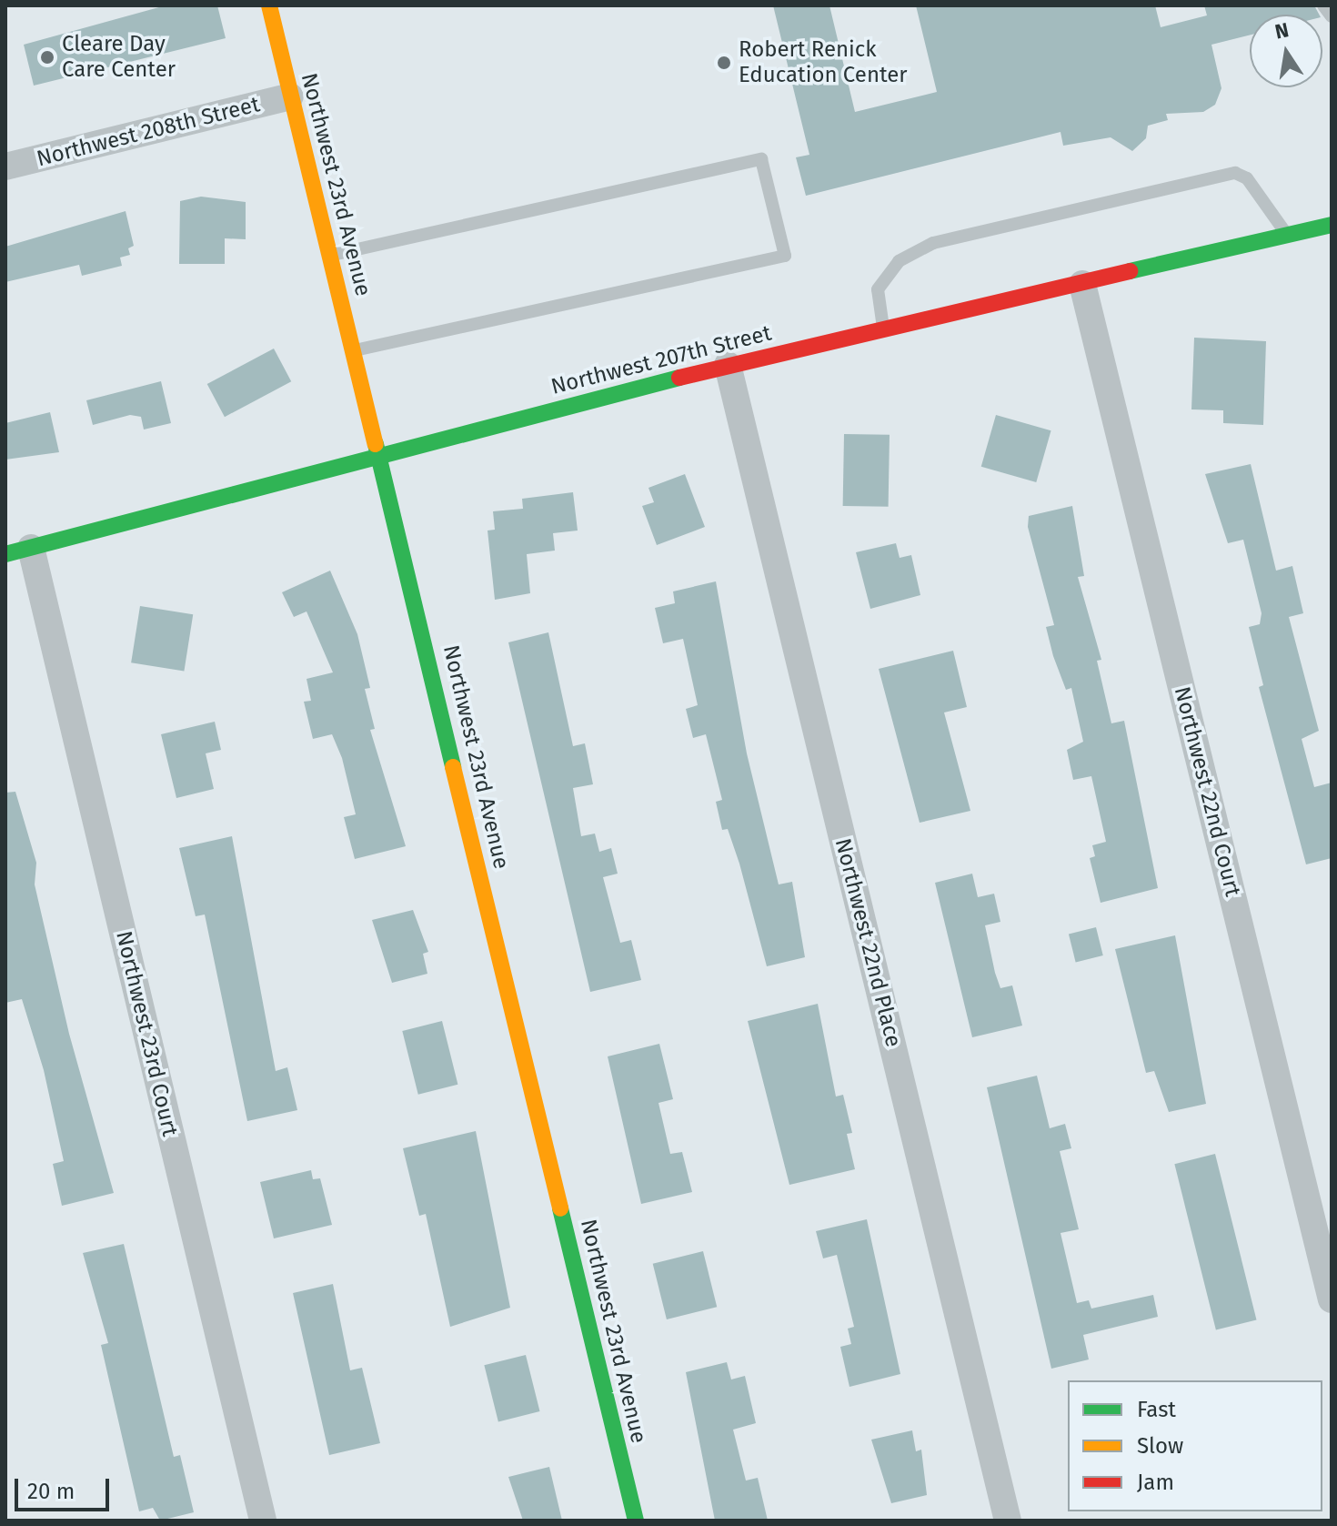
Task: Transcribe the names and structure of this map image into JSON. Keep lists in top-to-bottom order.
{
  "streets": {
    "street": [
      "Northwest 208th Street",
      "Northwest 23rd Avenue",
      "Northwest 207th Street",
      "Northwest 22nd Court",
      "Northwest 22nd Place",
      "Northwest 23rd Court"
    ]
  },
  "crossings": [
    ["Northwest 208th Street", "Northwest 23rd Avenue"],
    ["Northwest 23rd Avenue", "Northwest 207th Street"],
    ["Northwest 207th Street", "Northwest 22nd Court"],
    ["Northwest 207th Street", "Northwest 22nd Place"],
    ["Northwest 207th Street", "Northwest 23rd Court"]
  ],
  "places": ["Cleare Day Care Center", "Robert Renick Education Center"],
  "legend": ["Fast", "Slow", "Jam"],
  "scale_bar": "20 m",
  "north": "top"
}
